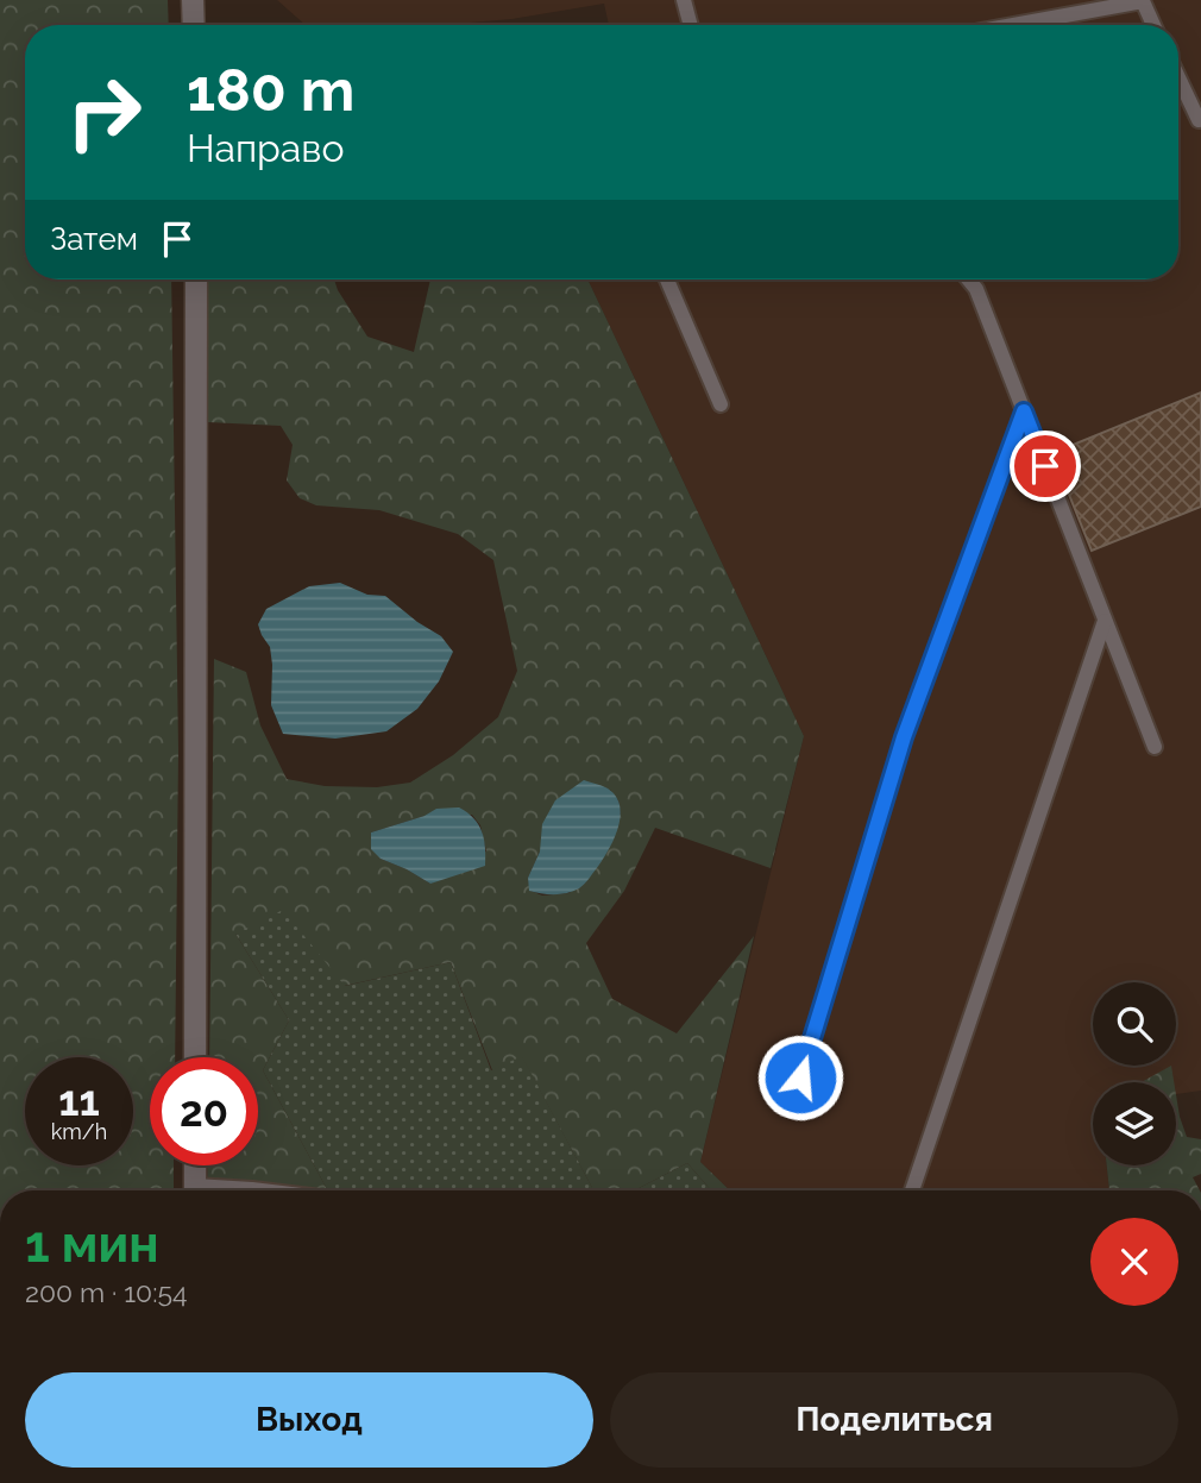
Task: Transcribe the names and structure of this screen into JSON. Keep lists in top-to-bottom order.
{
  "page": {
    "turn": ["180 m", "Направо"],
    "then": "Затем",
    "speed": "11 km/h",
    "limit": "20",
    "heading": ["1 мин", "200 m · 10:54"],
    "buttons": ["Выход", "Поделиться"]
  }
}
